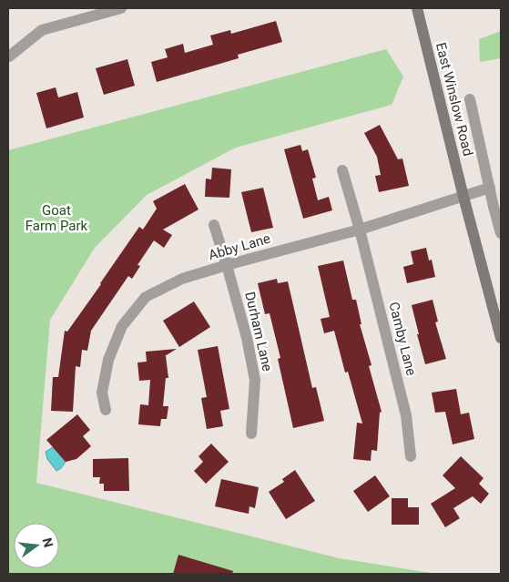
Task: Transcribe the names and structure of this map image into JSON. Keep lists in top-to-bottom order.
{
  "streets": {
    "main road": ["East Winslow Road"],
    "street": ["Abby Lane", "Durham Lane", "Camby Lane"]
  },
  "crossings": [
    ["East Winslow Road", "Abby Lane"],
    ["Abby Lane", "Durham Lane"],
    ["Abby Lane", "Camby Lane"]
  ],
  "parks": ["Goat Farm Park"],
  "north": "right"
}
